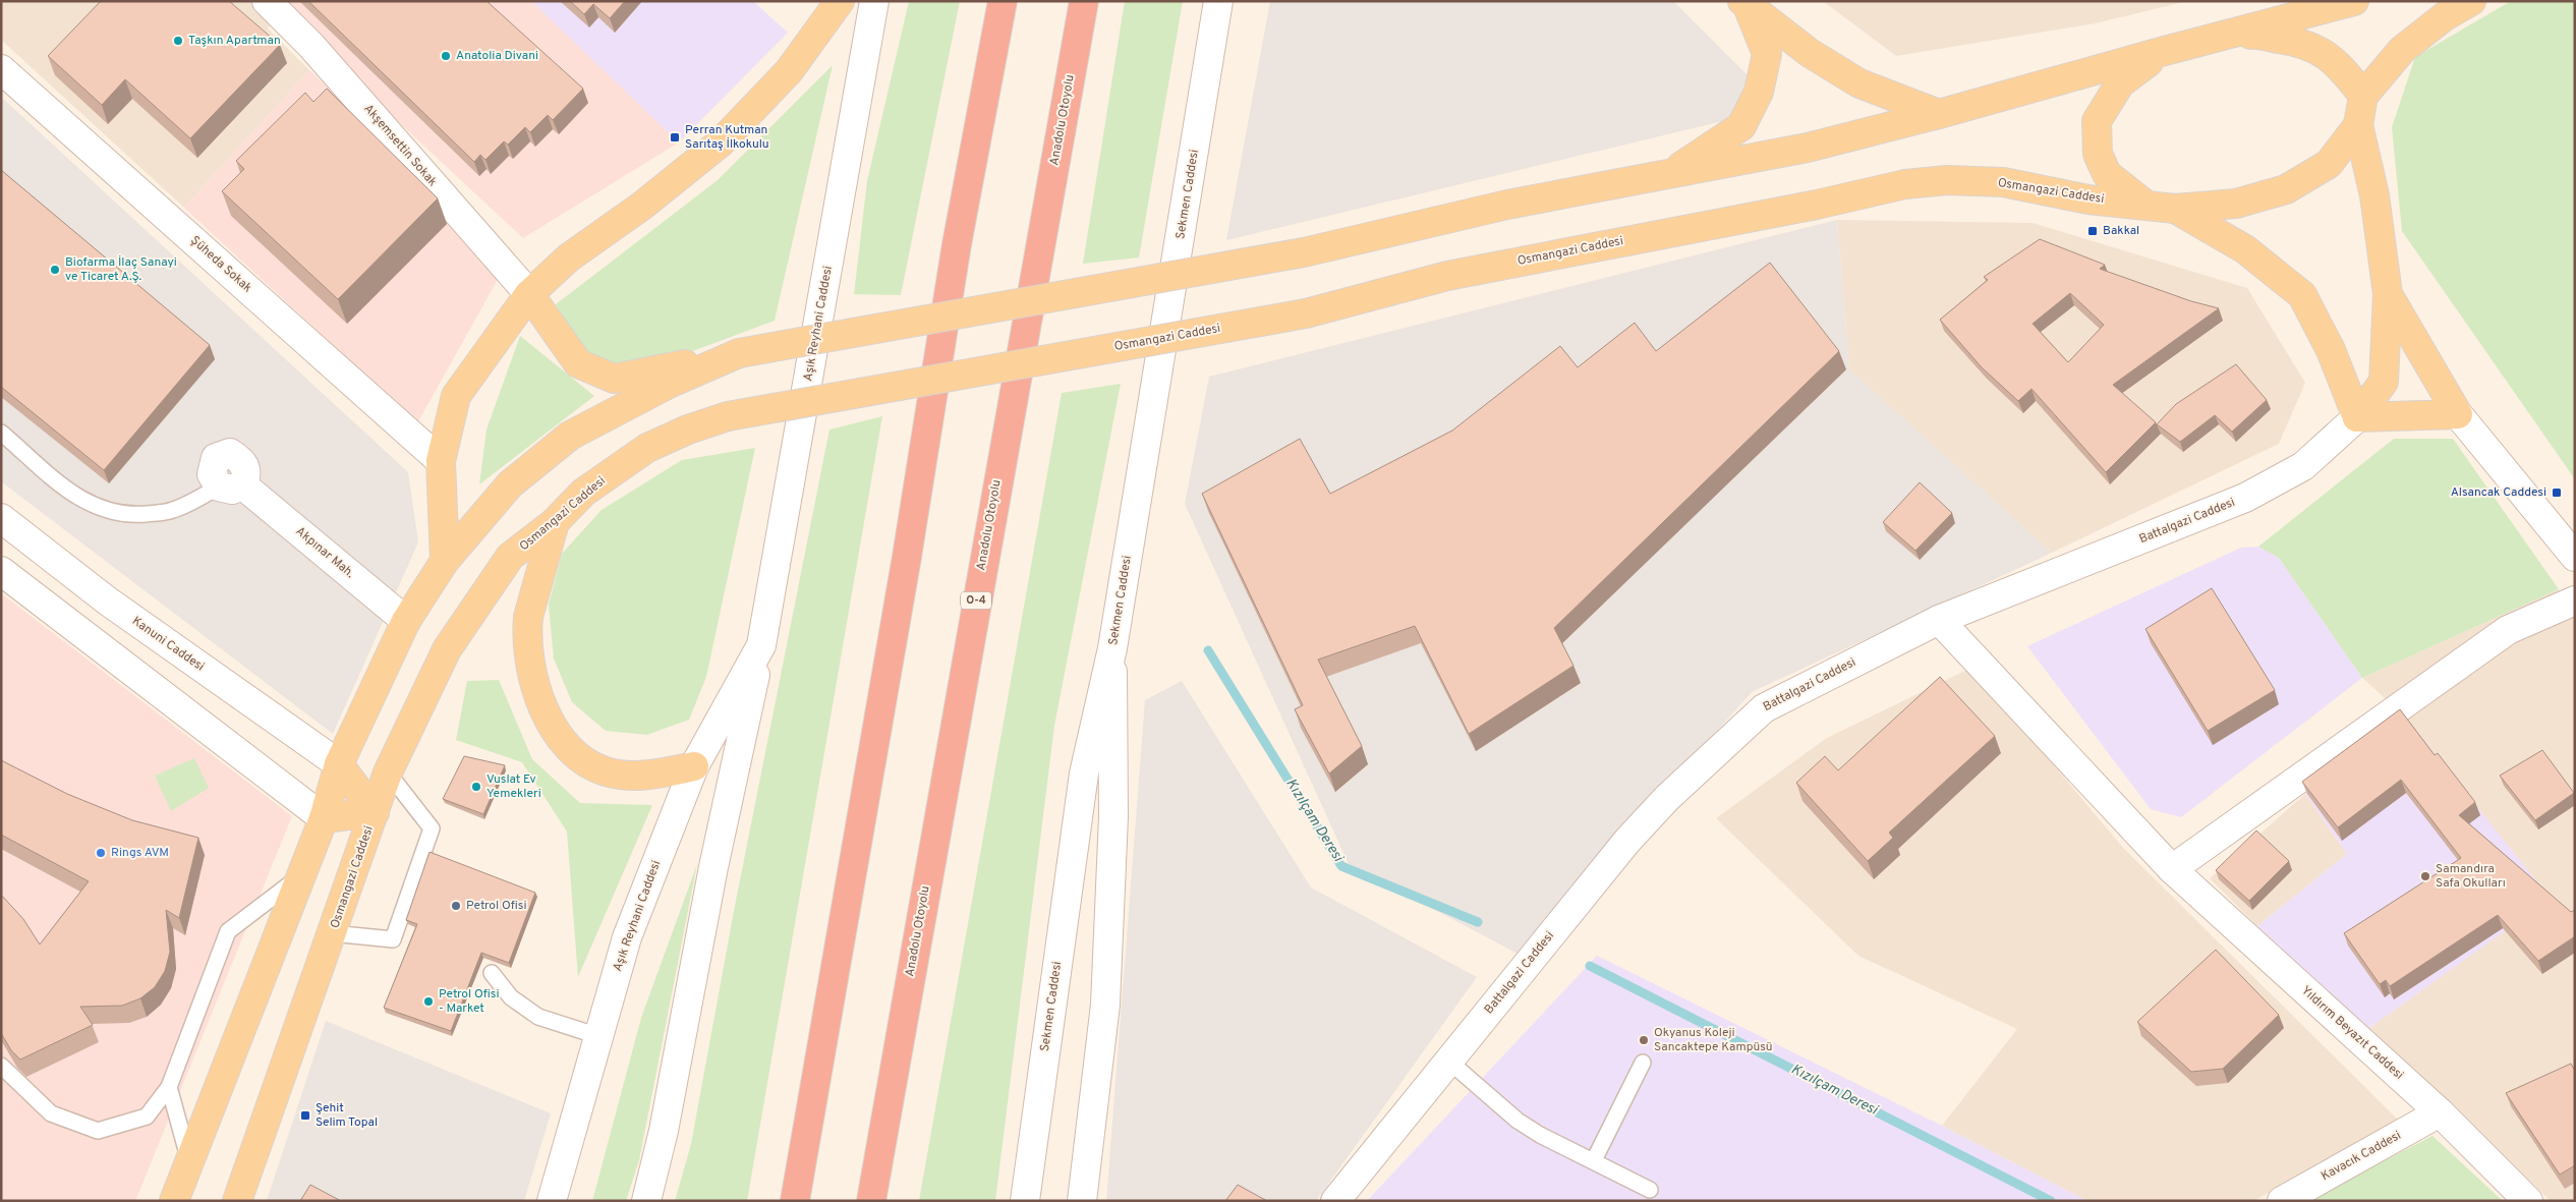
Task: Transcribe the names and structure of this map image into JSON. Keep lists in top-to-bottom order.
{
  "streets": {
    "highway": ["Anadolu Otoyolu", "O-4"],
    "main road": ["Osmangazi Caddesi"],
    "street": [
      "Akşemsettin Sokak",
      "Sekmen Caddesi",
      "Şüheda Sokak",
      "Aşık Reyhani Caddesi",
      "Battalgazi Caddesi",
      "Akpınar Mah.",
      "Kanuni Caddesi",
      "Yıldırım Beyazıt Caddesi",
      "Kavacık Caddesi"
    ]
  },
  "crossings": [
    ["Battalgazi Caddesi", "Yıldırım Beyazıt Caddesi"],
    ["Yıldırım Beyazıt Caddesi", "Kavacık Caddesi"]
  ],
  "water": ["Kızılçam Deresi"],
  "places": {
    "other": [
      "Taşkın Apartman",
      "Anatolia Divani",
      "Biofarma İlaç Sanayi ve Ticaret A.Ş.",
      "Vuslat Ev Yemekleri",
      "Rings AVM",
      "Samandıra Safa Okulları",
      "Petrol Ofisi",
      "Petrol Ofisi - Market",
      "Okyanus Koleji Sancaktepe Kampüsü"
    ],
    "transit": [
      "Perran Kutman Sarıtaş İlkokulu",
      "Bakkal",
      "Alsancak Caddesi",
      "Şehit Selim Topal"
    ]
  }
}
